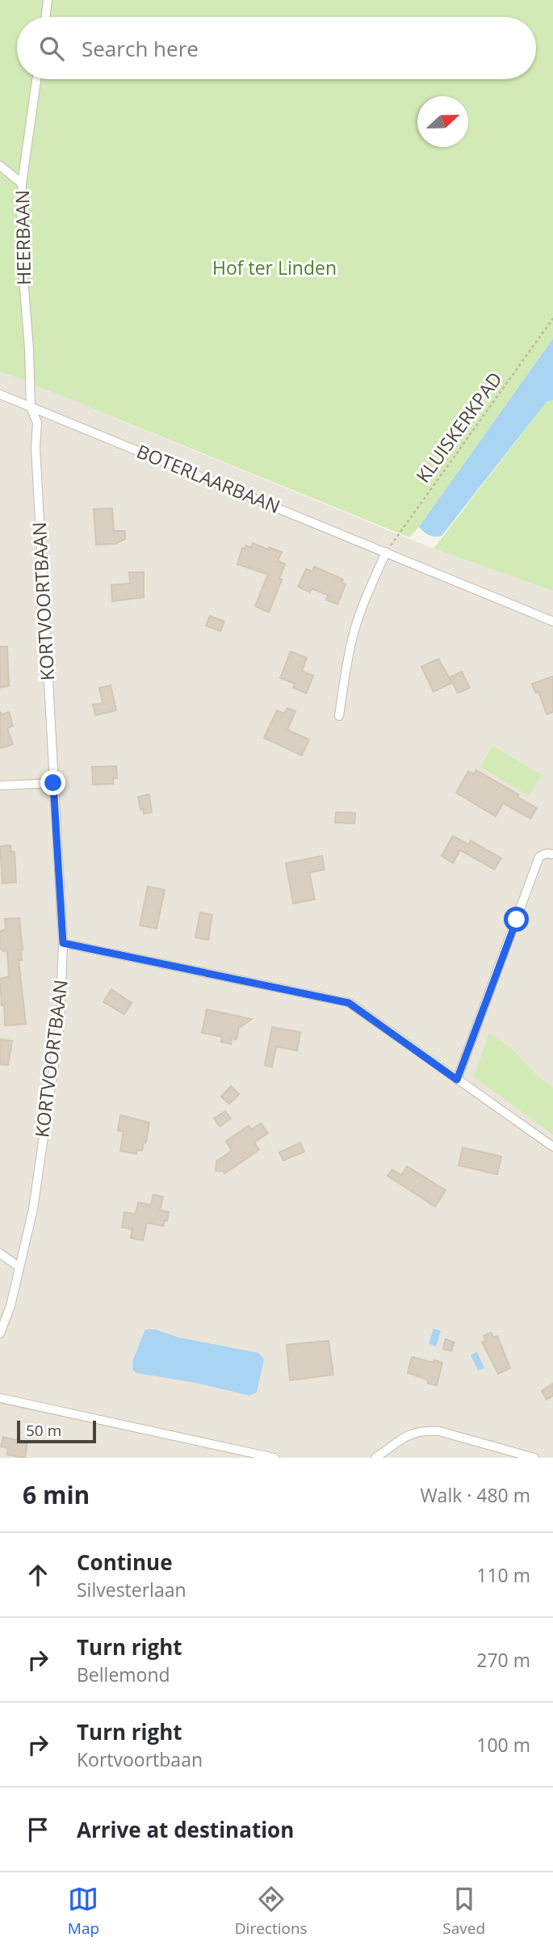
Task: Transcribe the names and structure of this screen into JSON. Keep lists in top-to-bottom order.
{
  "streets": {
    "street": ["HEERBAAN", "BOTERLAARBAAN", "KORTVOORTBAAN"],
    "path": ["KLUISKERKPAD"]
  },
  "crossings": [
    ["HEERBAAN", "BOTERLAARBAAN"],
    ["HEERBAAN", "KORTVOORTBAAN"],
    ["KLUISKERKPAD", "BOTERLAARBAAN"],
    ["BOTERLAARBAAN", "KORTVOORTBAAN"]
  ],
  "parks": ["Hof ter Linden"],
  "scale_bar": "50 m",
  "north": "right",
  "page": {
    "search": "Search here",
    "scale": "50 m",
    "heading": ["6 min", "Walk · 480 m"],
    "list": [
      ["Continue", "Silvesterlaan", "110 m"],
      ["Turn right", "Bellemond", "270 m"],
      ["Turn right", "Kortvoortbaan", "100 m"],
      "Arrive at destination"
    ],
    "nav": ["Map", "Directions", "Saved"]
  }
}
